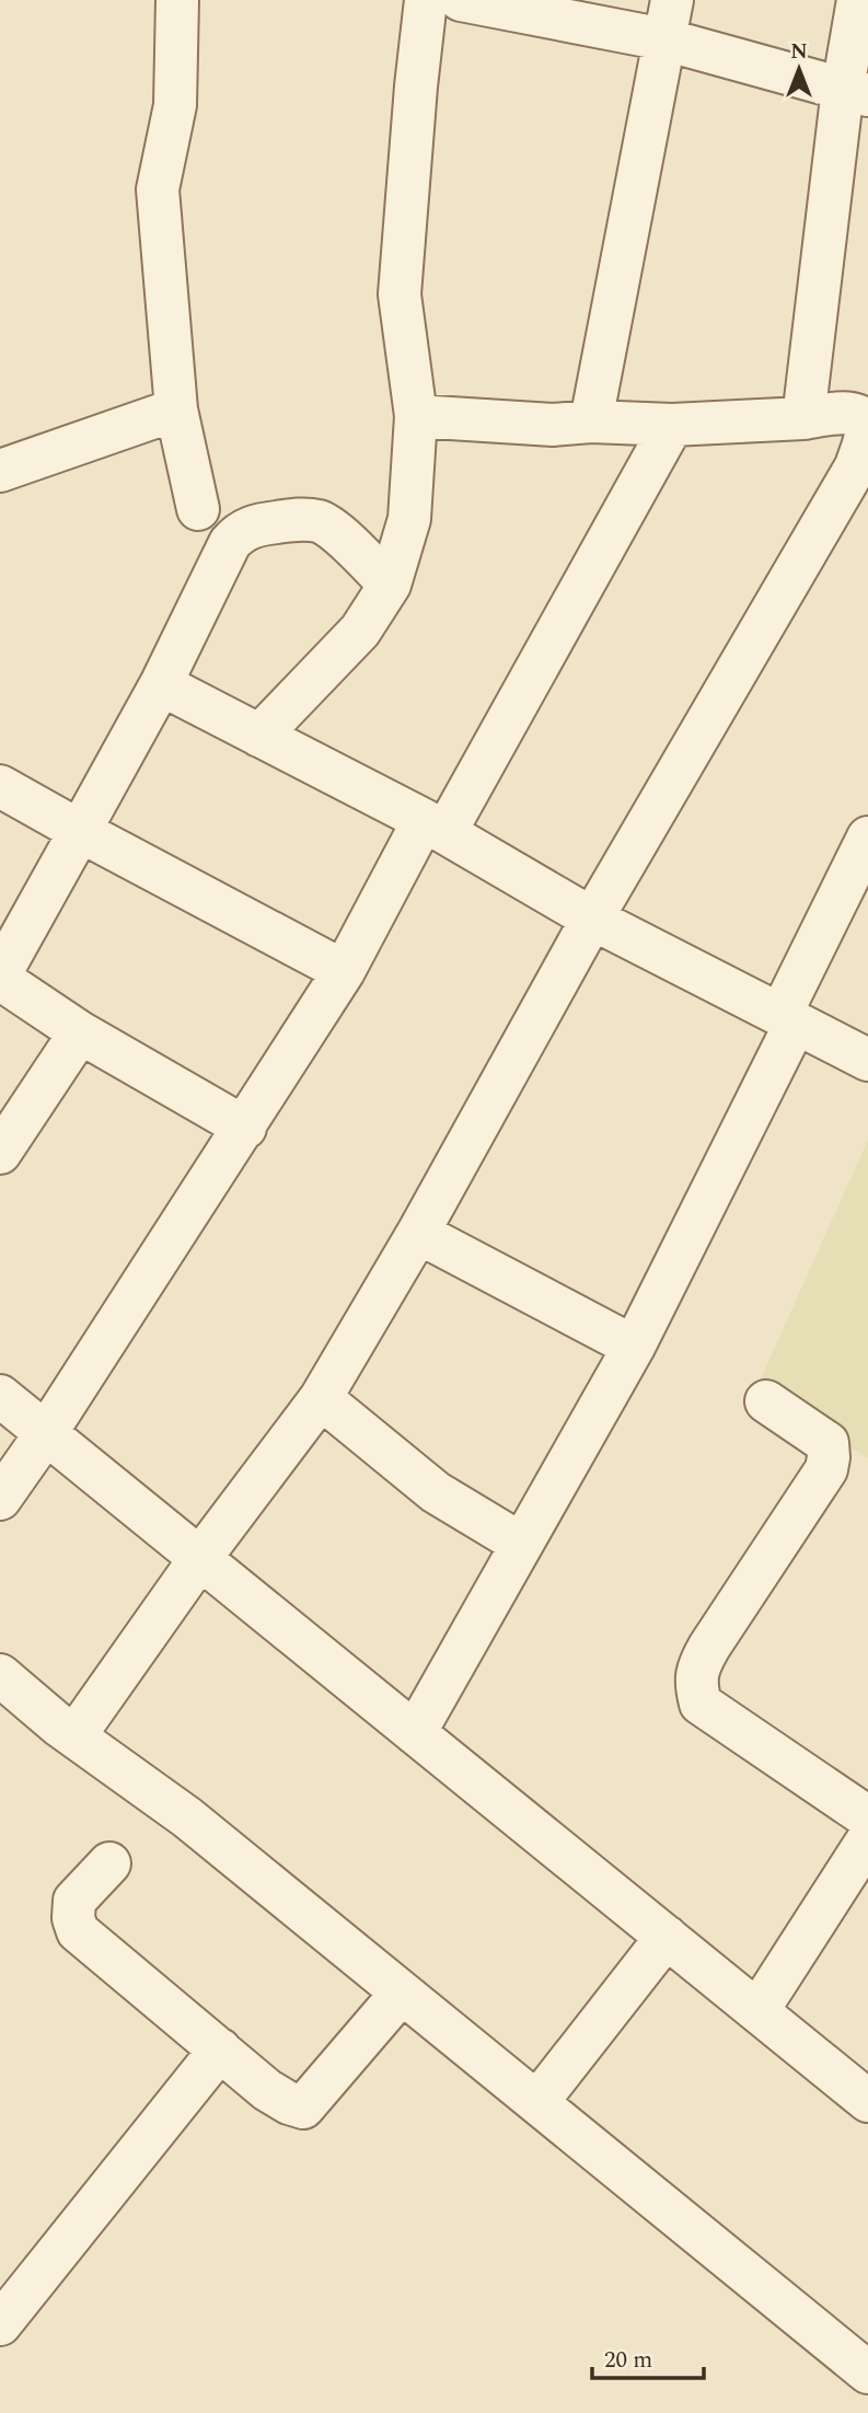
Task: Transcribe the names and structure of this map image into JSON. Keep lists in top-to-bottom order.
{
  "scale_bar": "20 m",
  "north": "top"
}
